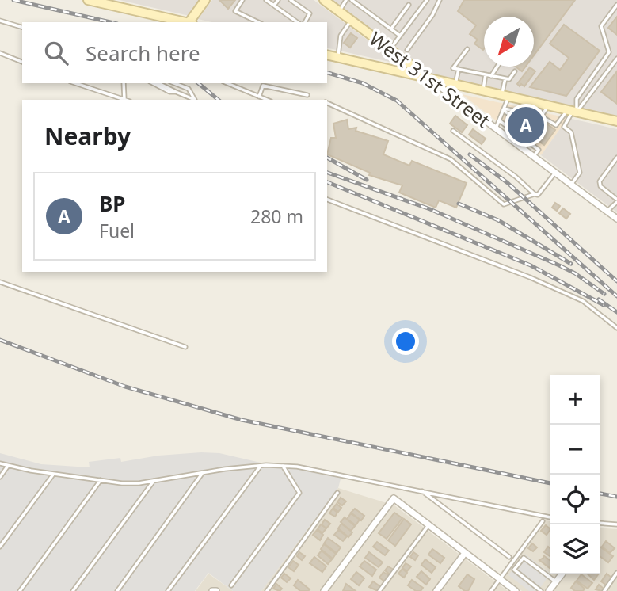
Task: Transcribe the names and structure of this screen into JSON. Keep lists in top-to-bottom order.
{
  "streets": {
    "main road": ["West 31st Street"]
  },
  "north": "bottom left",
  "page": {
    "search": "Search here",
    "heading": "Nearby",
    "pins": "A",
    "list": [
      {
        "mark": "A",
        "name": "BP",
        "note": "Fuel",
        "value": "280 m"
      }
    ],
    "map_buttons": ["+", "−"]
  }
}
